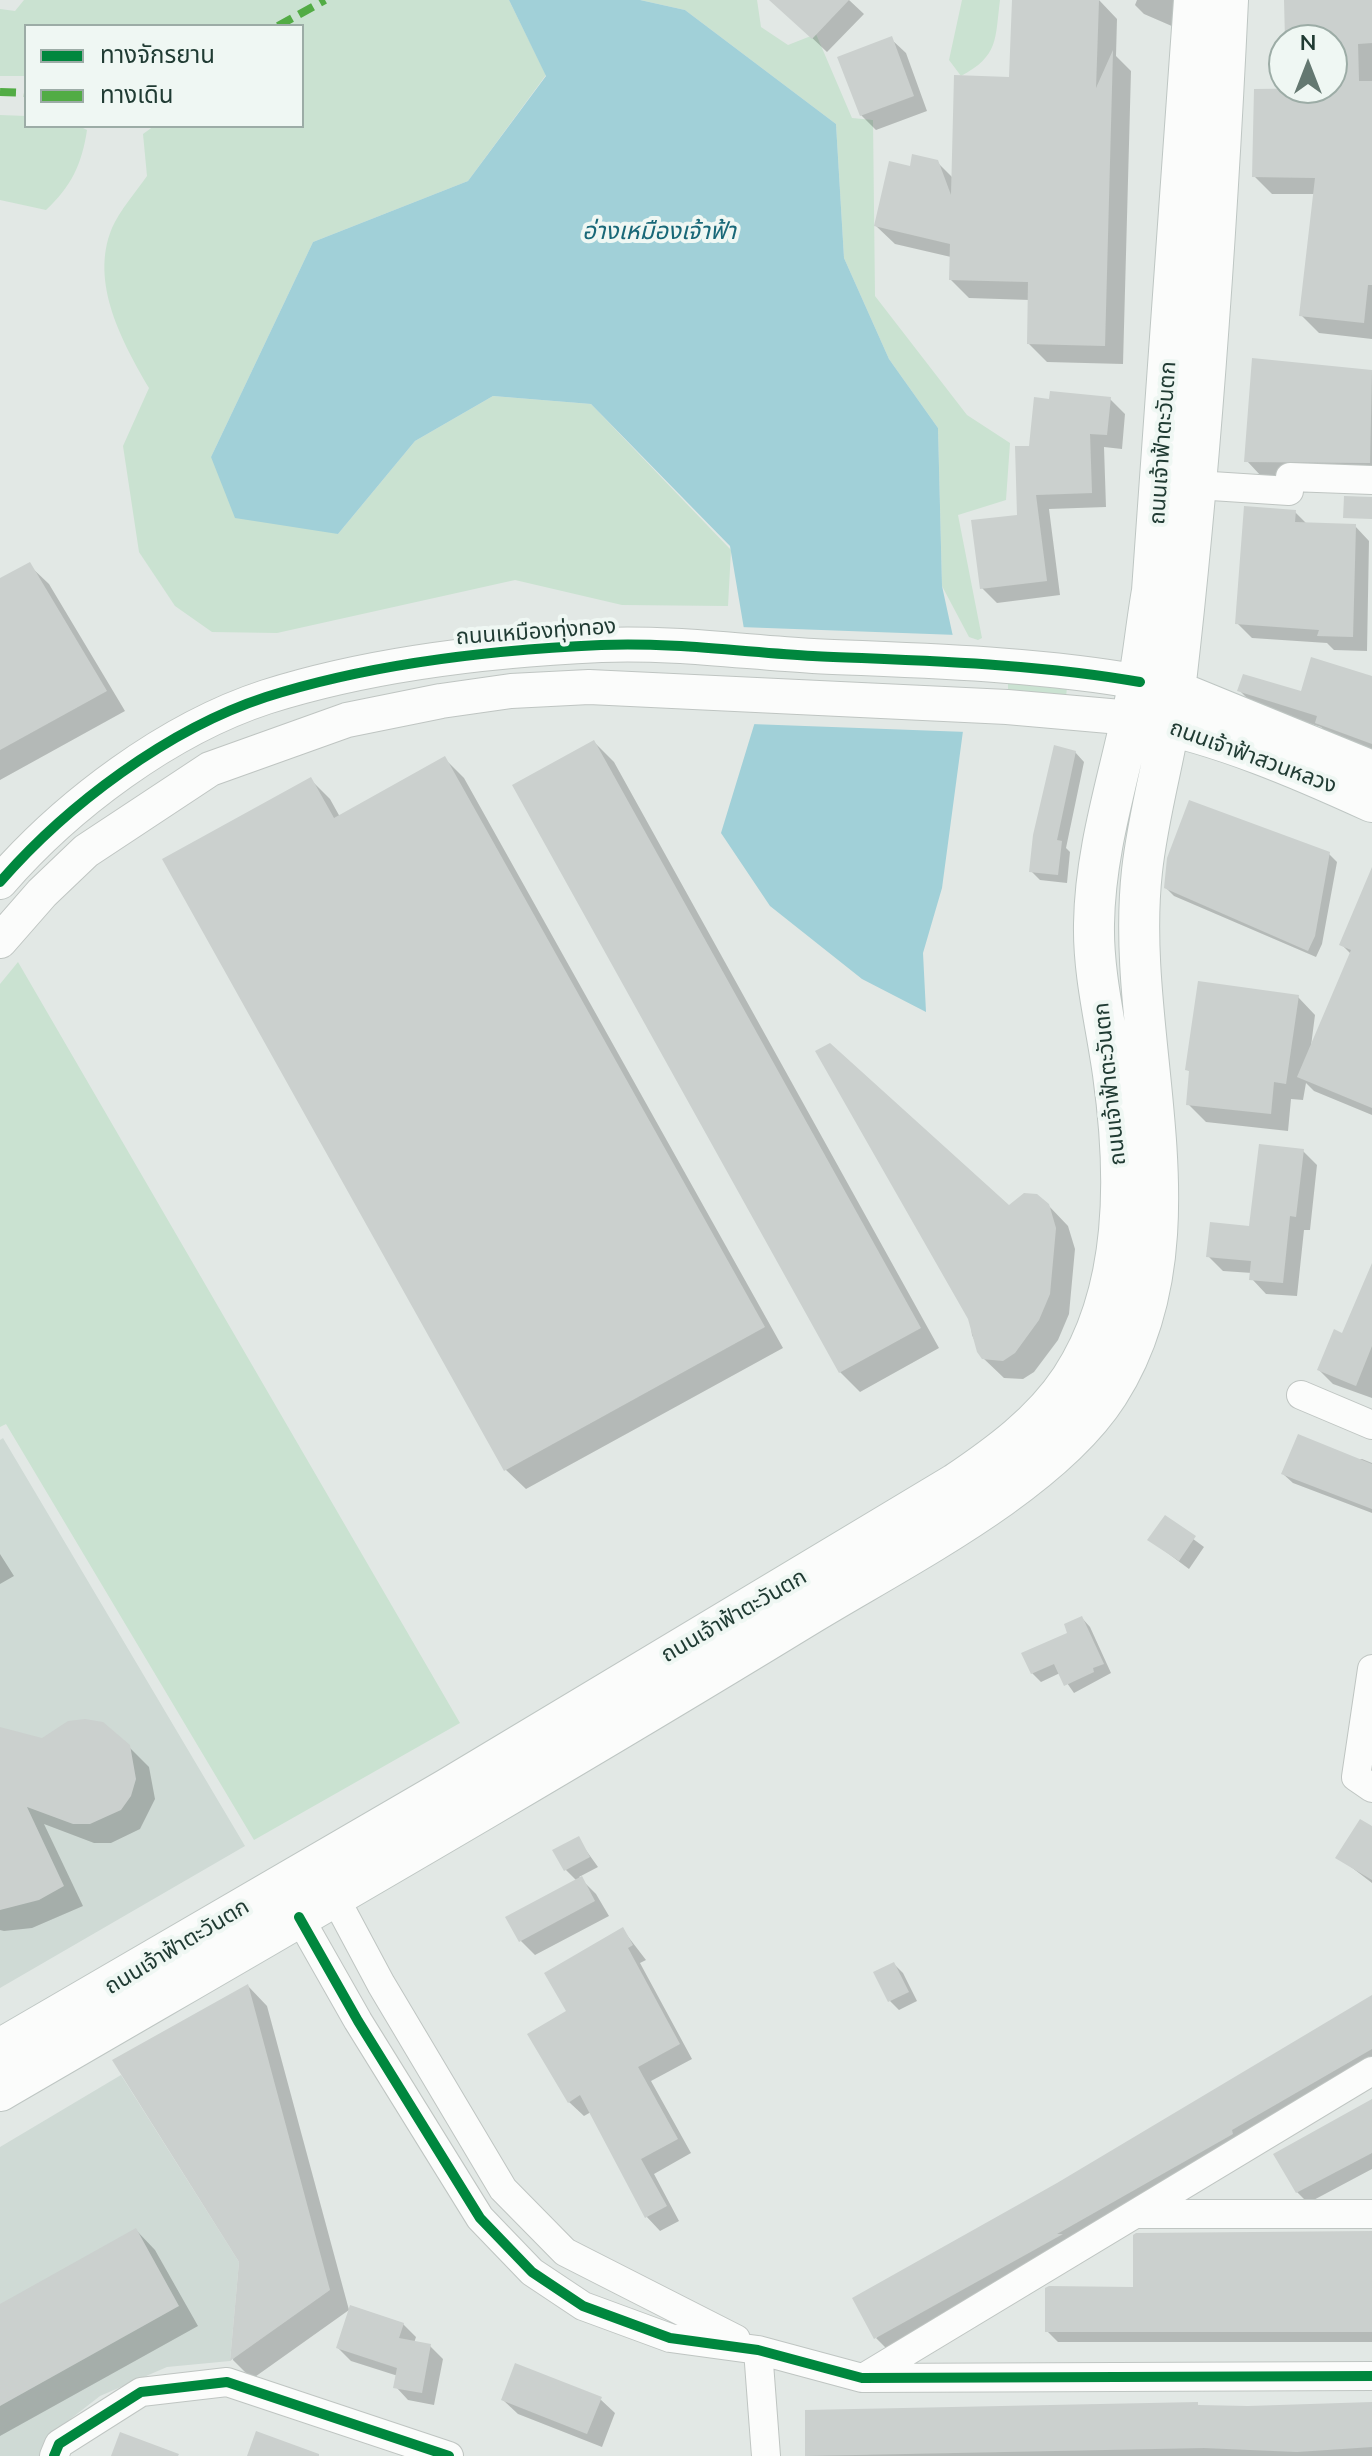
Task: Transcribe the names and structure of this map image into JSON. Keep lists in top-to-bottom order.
{
  "streets": {
    "main road": ["ถนนเจ้าฟ้าตะวันตก", "ถนนเจ้าฟ้าสวนหลวง"],
    "street": ["ถนนเหมืองทุ่งทอง"]
  },
  "crossings": [
    ["ถนนเจ้าฟ้าตะวันตก", "ถนนเหมืองทุ่งทอง"],
    ["ถนนเจ้าฟ้าตะวันตก", "ถนนเจ้าฟ้าสวนหลวง"],
    ["ถนนเหมืองทุ่งทอง", "ถนนเจ้าฟ้าสวนหลวง"]
  ],
  "water": ["อ่างเหมืองเจ้าฟ้า"],
  "legend": ["ทางจักรยาน", "ทางเดิน"],
  "north": "top"
}
